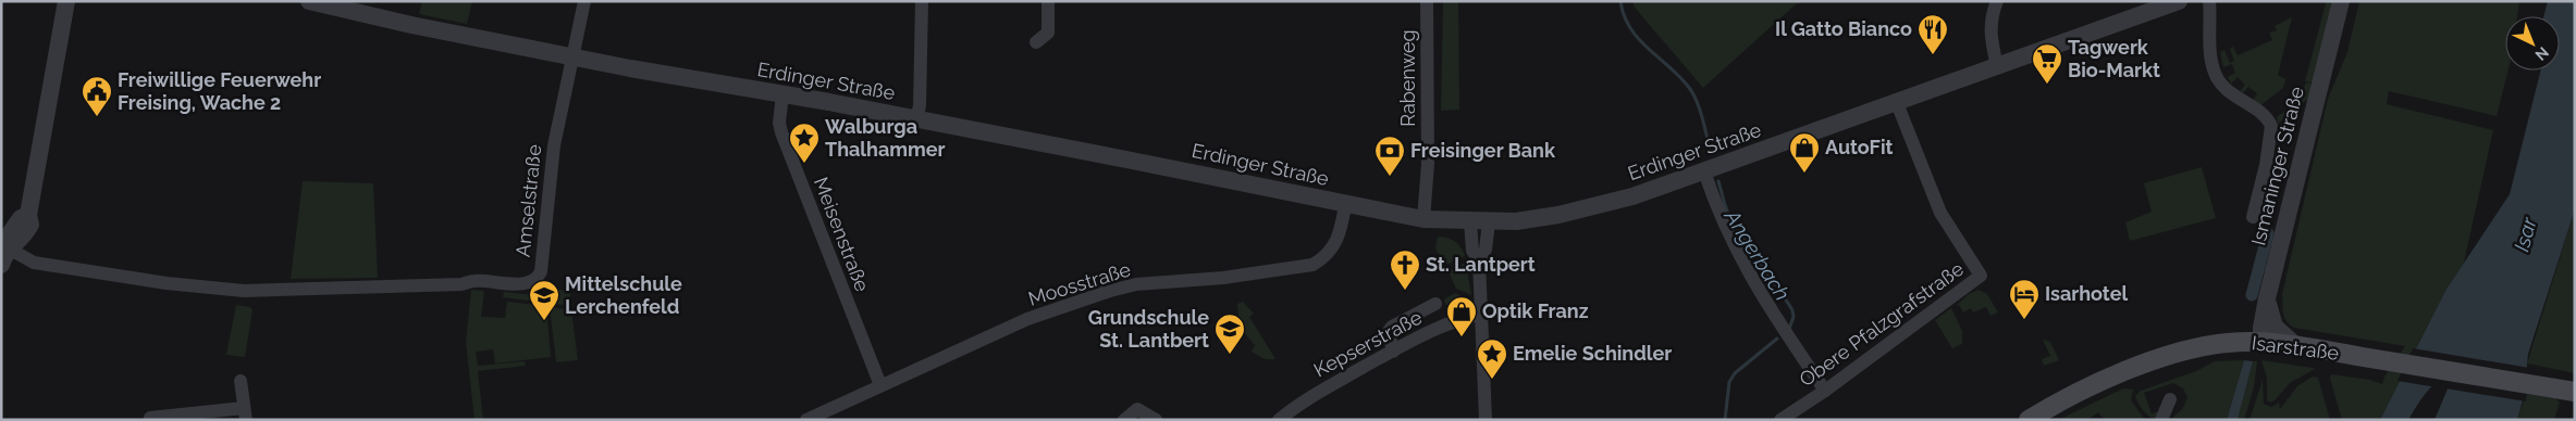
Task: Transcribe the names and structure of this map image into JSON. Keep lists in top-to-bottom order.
{
  "streets": {
    "main road": ["Isarstraße"],
    "street": [
      "Rabenweg",
      "Erdinger Straße",
      "Ismaninger Straße",
      "Amselstraße",
      "Meisenstraße",
      "Moosstraße",
      "Obere Pfalzgrafstraße",
      "Kepserstraße"
    ]
  },
  "crossings": [
    ["Rabenweg", "Erdinger Straße"],
    ["Erdinger Straße", "Amselstraße"],
    ["Erdinger Straße", "Meisenstraße"],
    ["Erdinger Straße", "Moosstraße"],
    ["Erdinger Straße", "Obere Pfalzgrafstraße"],
    ["Ismaninger Straße", "Isarstraße"],
    ["Meisenstraße", "Moosstraße"]
  ],
  "water": ["Isar", "Angerbach"],
  "places": {
    "restaurant": ["Il Gatto Bianco"],
    "supermarket": ["Tagwerk Bio-Markt"],
    "public building": ["Freiwillige Feuerwehr Freising, Wache 2"],
    "place": ["Walburga Thalhammer", "Emelie Schindler"],
    "shop": ["AutoFit", "Optik Franz"],
    "bank": ["Freisinger Bank"],
    "church": ["St. Lantpert"],
    "hotel": ["Isarhotel"],
    "school or university": ["Mittelschule Lerchenfeld", "Grundschule St. Lantbert"]
  },
  "north": "bottom right"
}
